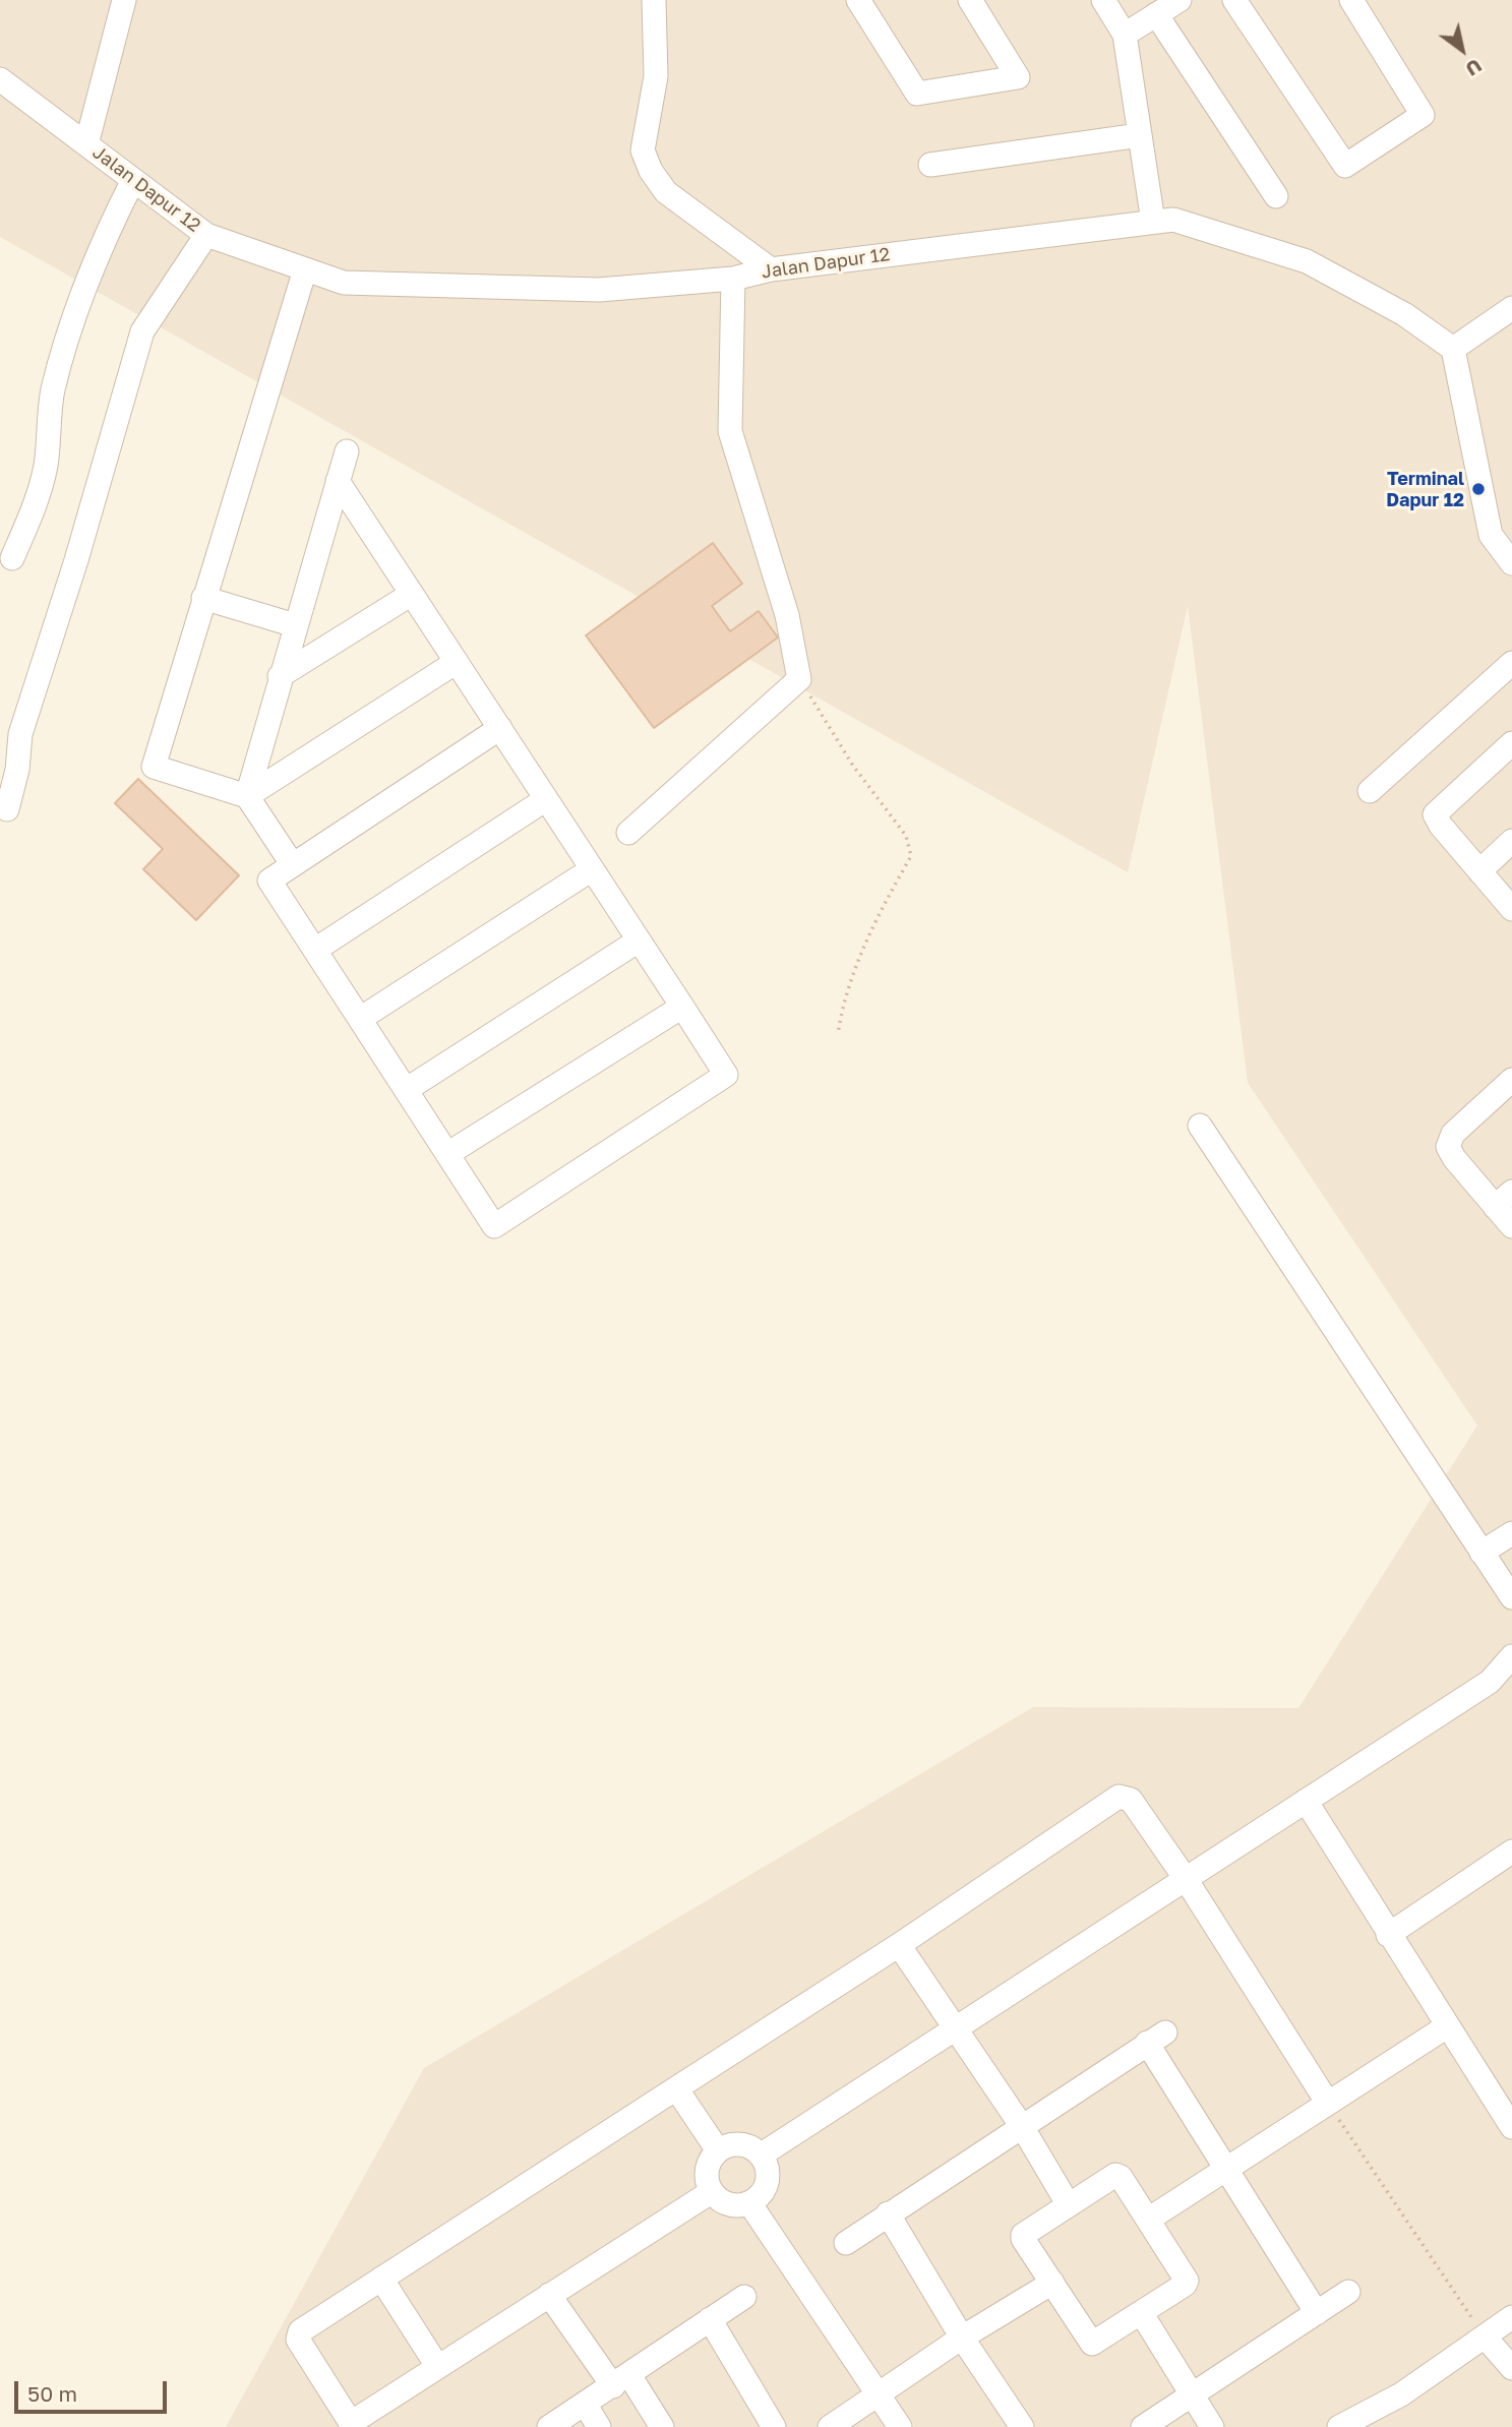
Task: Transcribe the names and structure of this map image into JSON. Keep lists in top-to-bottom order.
{
  "streets": {
    "street": ["Jalan Dapur 12"]
  },
  "places": ["Terminal Dapur 12"],
  "scale_bar": "50 m",
  "north": "bottom right"
}
